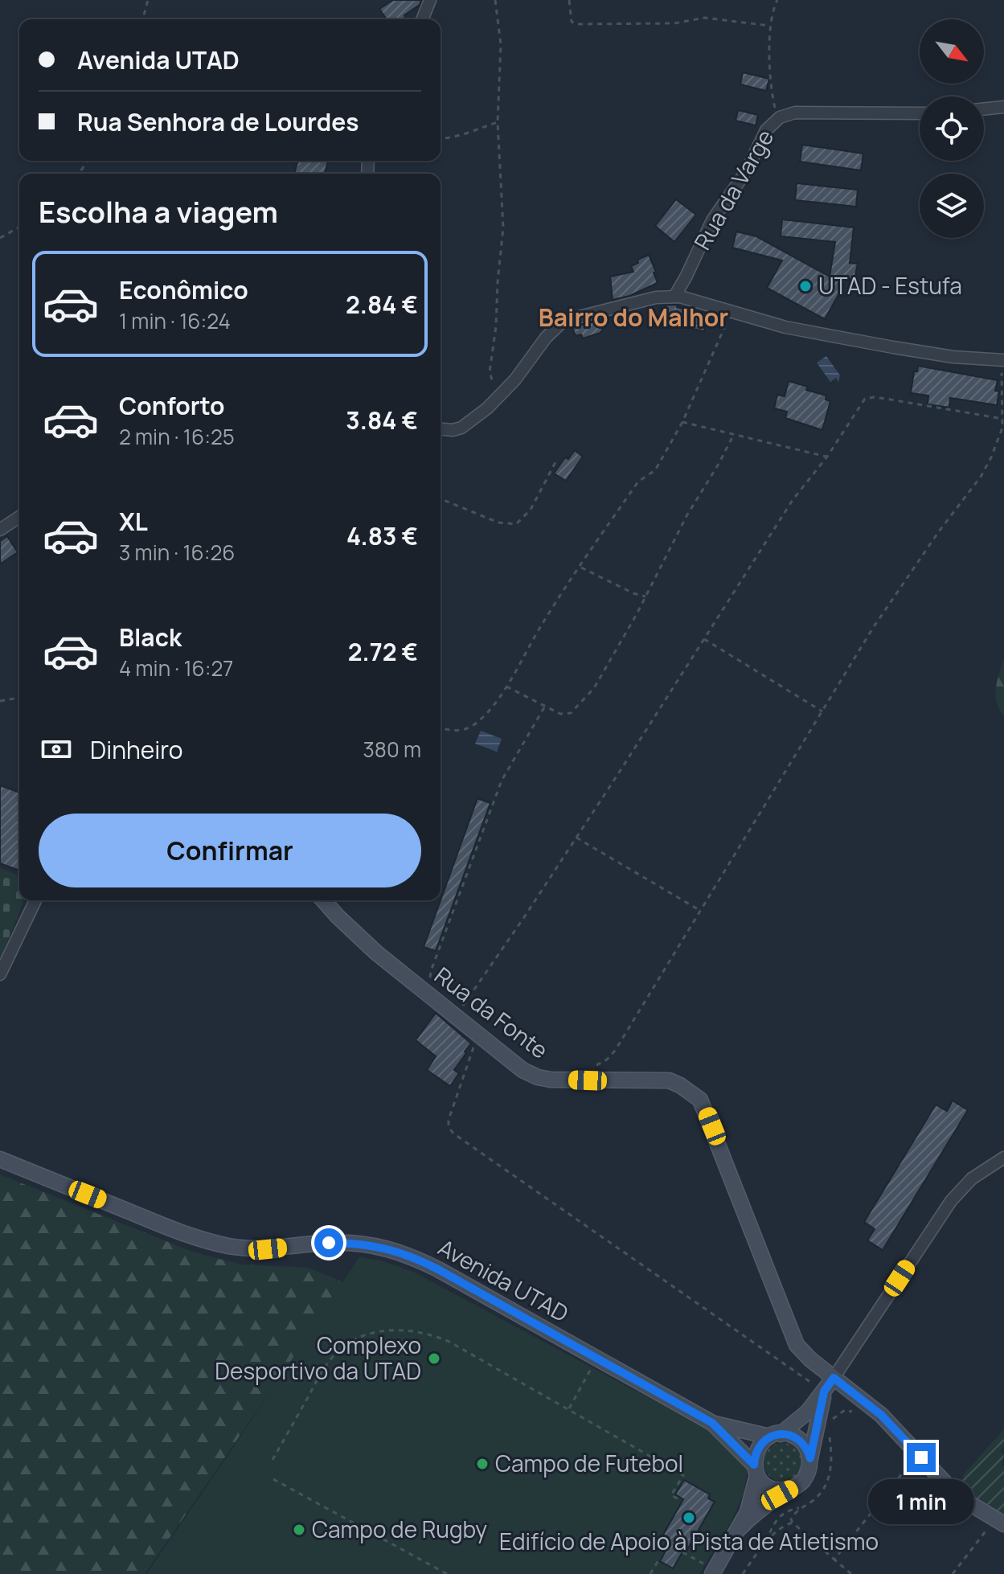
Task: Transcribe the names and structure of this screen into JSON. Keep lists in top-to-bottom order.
{
  "streets": {
    "street": ["Rua da Varge", "Rua da Fonte", "Avenida UTAD"]
  },
  "districts": ["Bairro do Malhor"],
  "places": [
    "UTAD - Estufa",
    "Complexo Desportivo da UTAD",
    "Campo de Futebol",
    "Edifício de Apoio à Pista de Atletismo",
    "Campo de Rugby"
  ],
  "north": "bottom right",
  "page": {
    "banner": ["Avenida UTAD", "Rua Senhora de Lourdes"],
    "heading": "Escolha a viagem",
    "list": [
      {
        "name": "Econômico",
        "note": "1 min · 16:24",
        "value": "2.84 €"
      },
      {
        "name": "Conforto",
        "note": "2 min · 16:25",
        "value": "3.84 €"
      },
      {
        "name": "XL",
        "note": "3 min · 16:26",
        "value": "4.83 €"
      },
      {
        "name": "Black",
        "note": "4 min · 16:27",
        "value": "2.72 €"
      }
    ],
    "pay": ["Dinheiro", "380 m"],
    "buttons": "Confirmar",
    "bubble": "1 min"
  }
}
